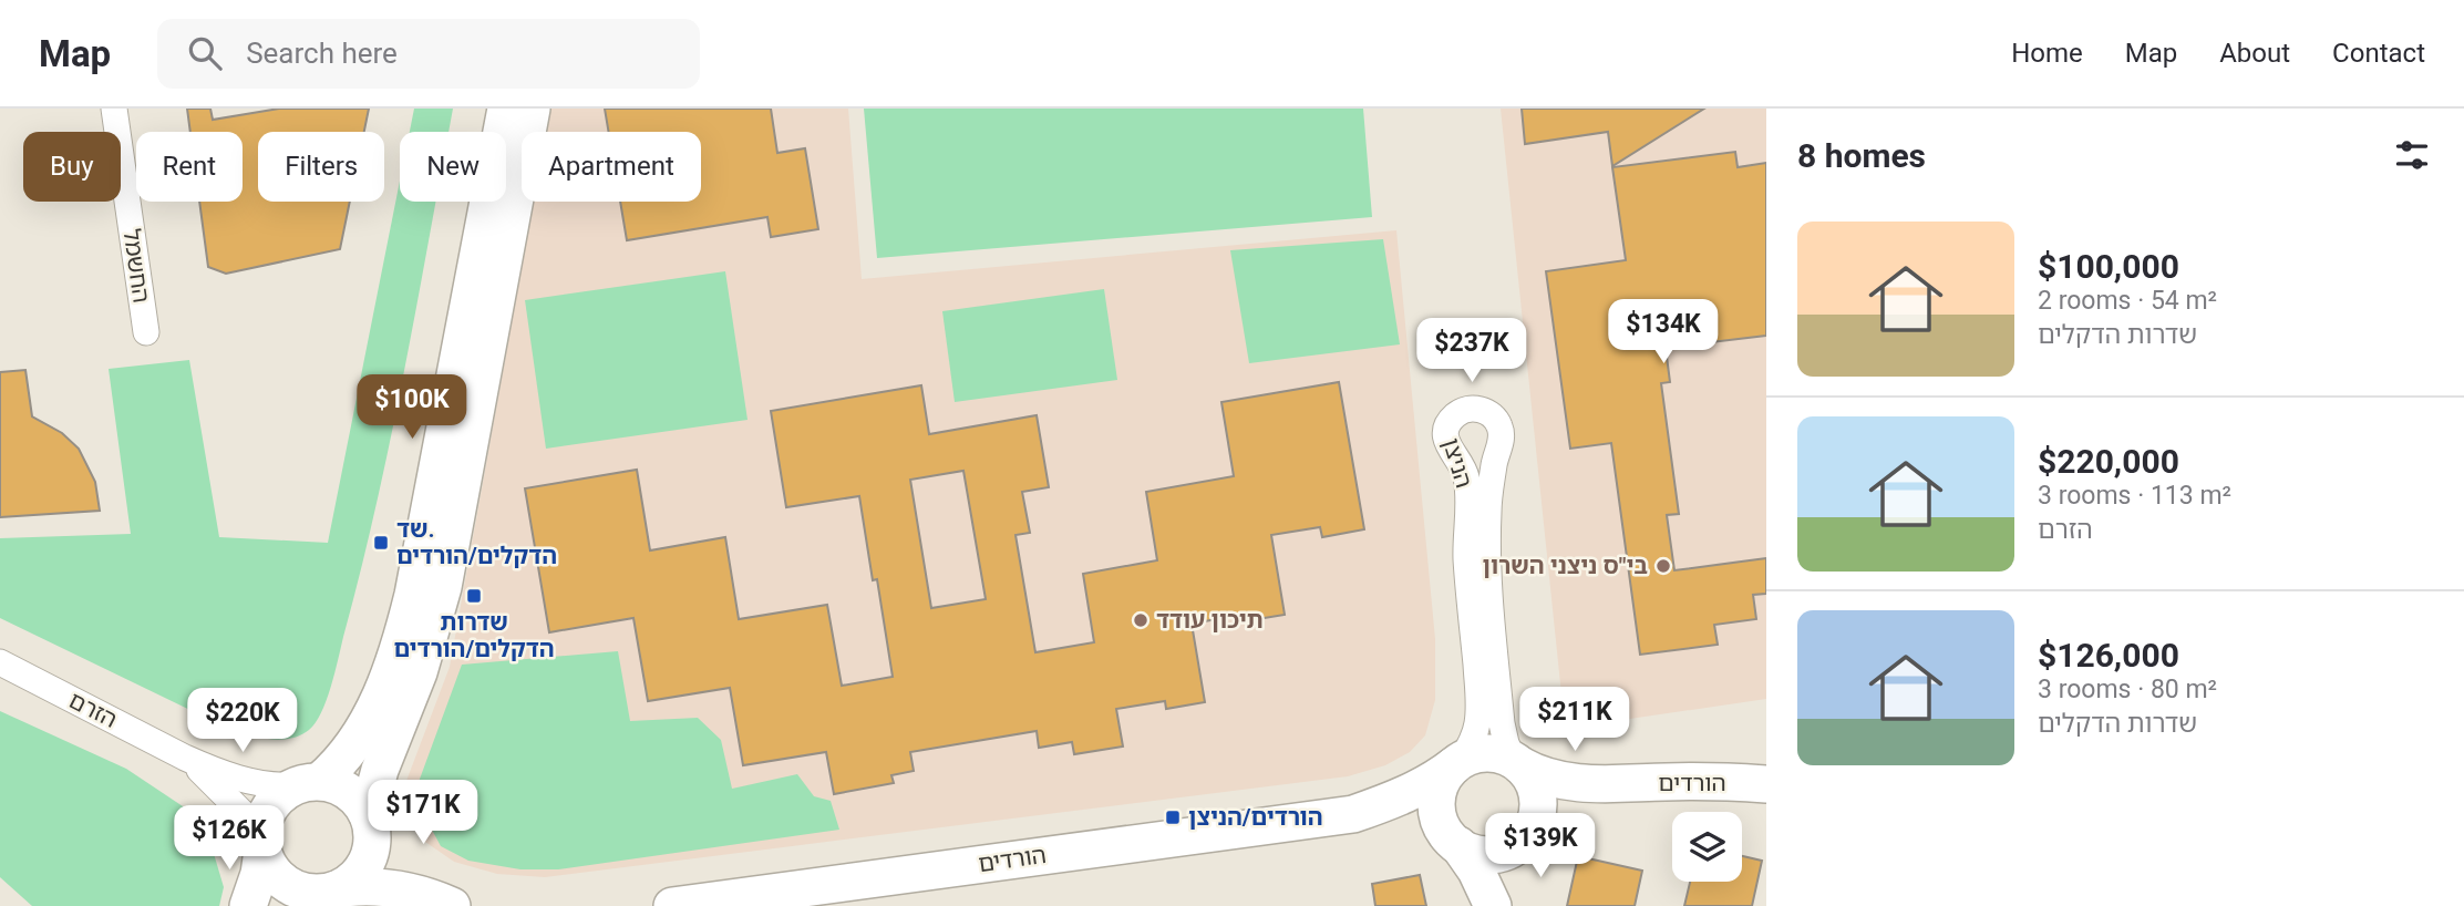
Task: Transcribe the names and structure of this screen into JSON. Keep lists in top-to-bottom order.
{
  "streets": {
    "street": [
      "החשמל",
      "הניצן",
      "הזרם",
      "הורדים"
    ]
  },
  "crossings": [
    ["הניצן", "הורדים"]
  ],
  "places": {
    "transit": ["שד. הדקלים/הורדים", "שדרות הדקלים/הורדים", "הורדים/הניצן"],
    "other": ["בי\"ס ניצני השרון", "תיכון עודד"]
  },
  "page": {
    "header": "Map",
    "search": "Search here",
    "nav": [
      "Home",
      "Map",
      "About",
      "Contact"
    ],
    "heading": "8 homes",
    "chip": [
      "Buy",
      "Rent",
      "Filters",
      "New",
      "Apartment"
    ],
    "list": [
      {
        "name": "$100,000",
        "note": "2 rooms · 54 m² · שדרות הדקלים"
      },
      {
        "name": "$220,000",
        "note": "3 rooms · 113 m² · הזרם"
      },
      {
        "name": "$126,000",
        "note": "3 rooms · 80 m² · שדרות הדקלים"
      }
    ],
    "price": [
      "$134K",
      "$237K",
      "$100K",
      "$211K",
      "$220K",
      "$171K",
      "$126K",
      "$139K"
    ]
  }
}
